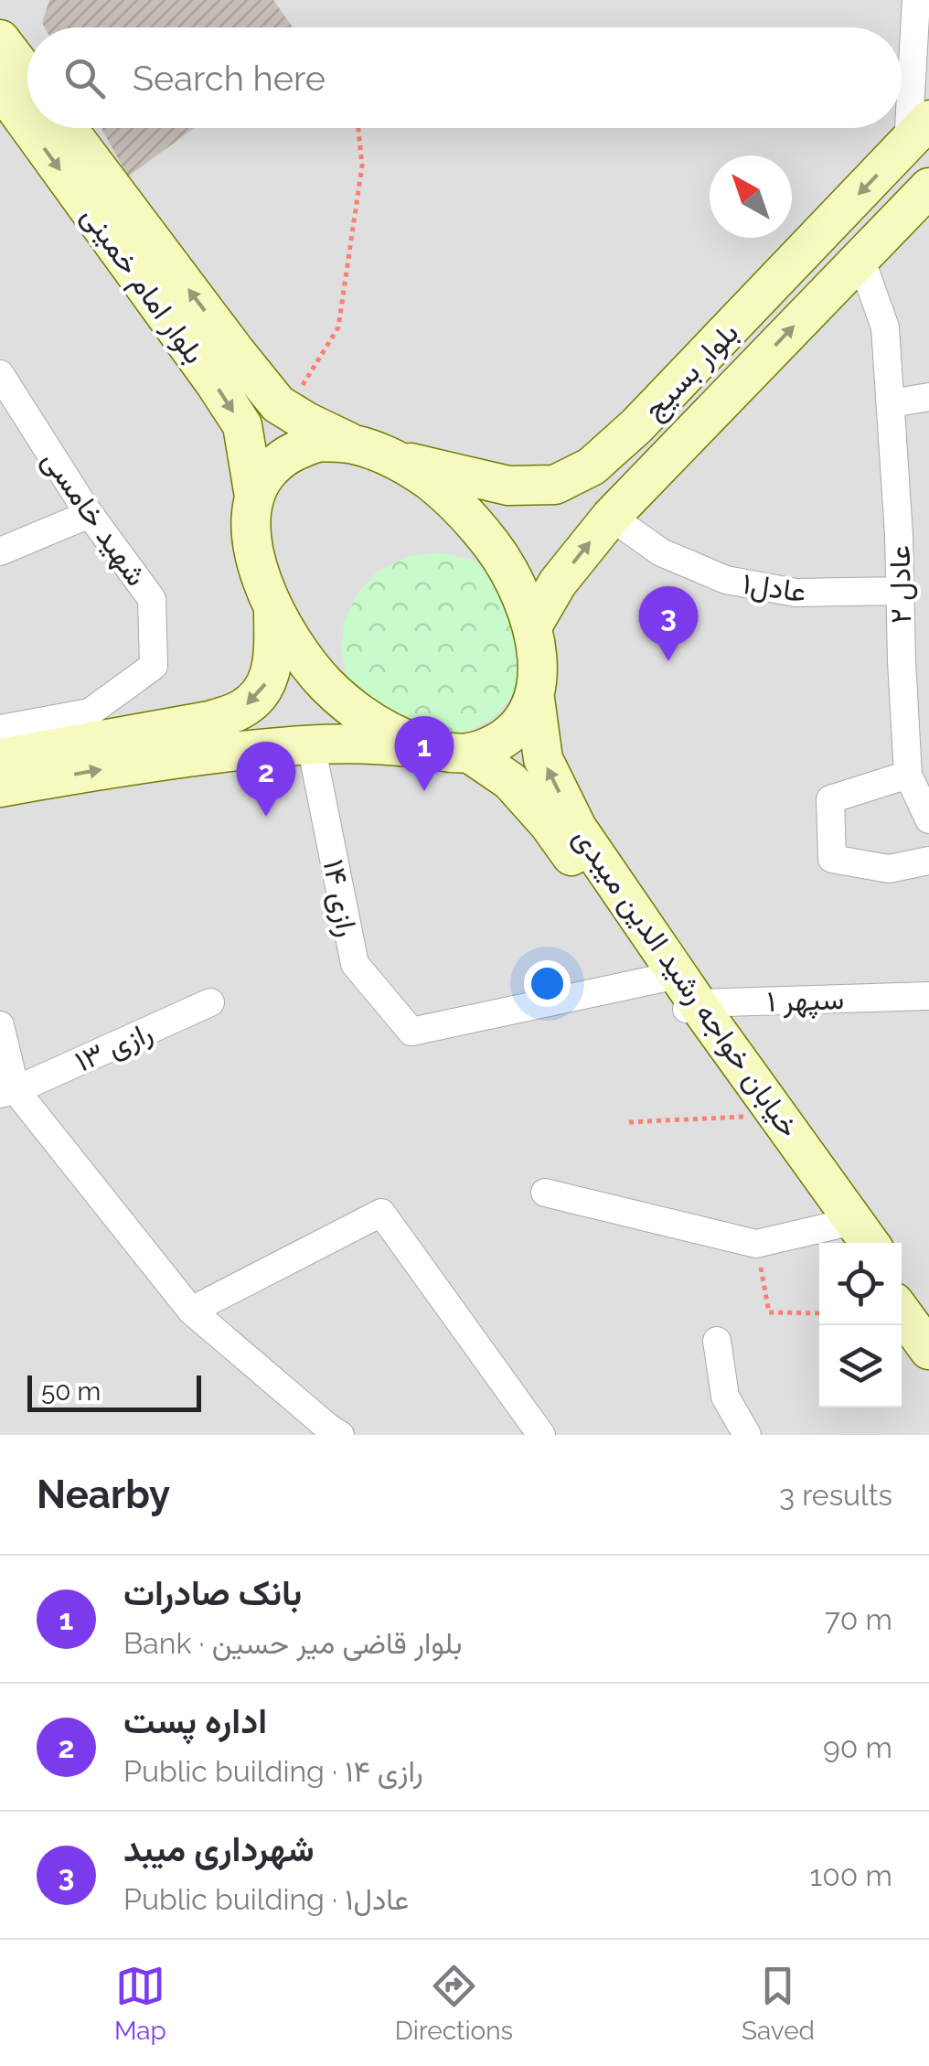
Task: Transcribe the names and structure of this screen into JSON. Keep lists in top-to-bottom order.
{
  "streets": {
    "main road": ["بلوار امام خمینی", "بلوار بسیج", "خیابان خواجه رشید الدین میبدی"],
    "street": [
      "شهید خامسی",
      "عادل ۲",
      "عادل۱",
      "رازی ۱۴",
      "سپهر ۱",
      "رازی ۱۳"
    ]
  },
  "crossings": [
    ["بلوار امام خمینی", "بلوار بسیج"],
    ["بلوار امام خمینی", "خیابان خواجه رشید الدین میبدی"],
    ["بلوار بسیج", "عادل ۲"],
    ["بلوار بسیج", "عادل۱"],
    ["بلوار بسیج", "خیابان خواجه رشید الدین میبدی"],
    ["عادل ۲", "عادل۱"],
    ["رازی ۱۴", "خیابان خواجه رشید الدین میبدی"],
    ["خیابان خواجه رشید الدین میبدی", "سپهر ۱"]
  ],
  "scale_bar": "50 m",
  "north": "top left",
  "page": {
    "search": "Search here",
    "pins": ["3", "1", "2"],
    "scale": "50 m",
    "heading": ["Nearby", "3 results"],
    "list": [
      {
        "mark": "1",
        "name": "بانک صادرات",
        "note": "Bank · بلوار قاضی میر حسین",
        "value": "70 m"
      },
      {
        "mark": "2",
        "name": "اداره پست",
        "note": "Public building · رازی ۱۴",
        "value": "90 m"
      },
      {
        "mark": "3",
        "name": "شهرداری میبد",
        "note": "Public building · عادل۱",
        "value": "100 m"
      }
    ],
    "nav": ["Map", "Directions", "Saved"]
  }
}
